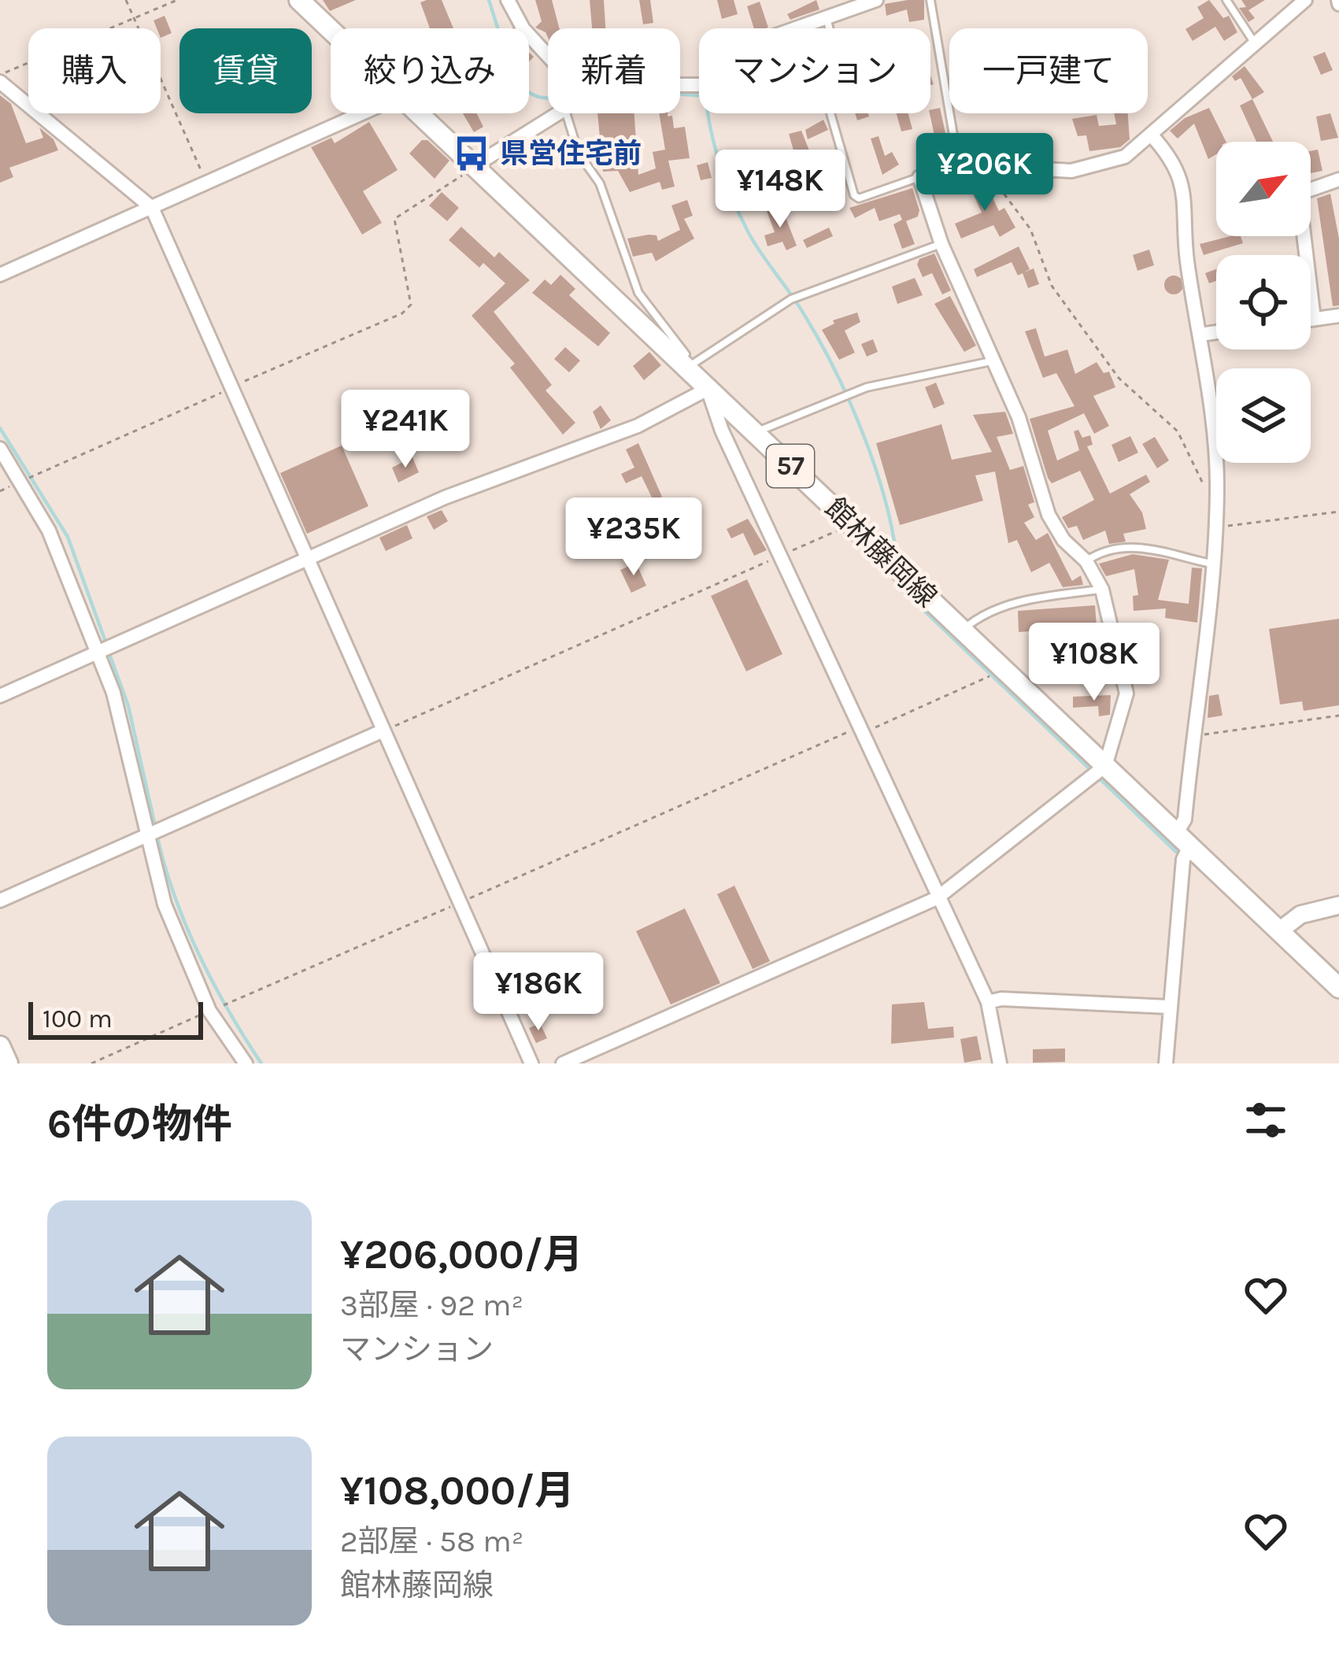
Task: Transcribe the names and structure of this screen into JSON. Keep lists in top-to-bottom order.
{
  "streets": {
    "main road": ["57", "館林藤岡線"]
  },
  "places": {
    "bus stop": ["県営住宅前"]
  },
  "scale_bar": "100 m",
  "north": "top right",
  "page": {
    "chip": [
      "購入",
      "賃貸",
      "絞り込み",
      "新着",
      "マンション",
      "一戸建て"
    ],
    "price": [
      "¥206K",
      "¥148K",
      "¥241K",
      "¥235K",
      "¥108K",
      "¥186K"
    ],
    "scale": "100 m",
    "heading": "6件の物件",
    "list": [
      {
        "name": "¥206,000/月",
        "note": "3部屋 · 92 m² · マンション"
      },
      {
        "name": "¥108,000/月",
        "note": "2部屋 · 58 m² · 館林藤岡線"
      }
    ]
  }
}
